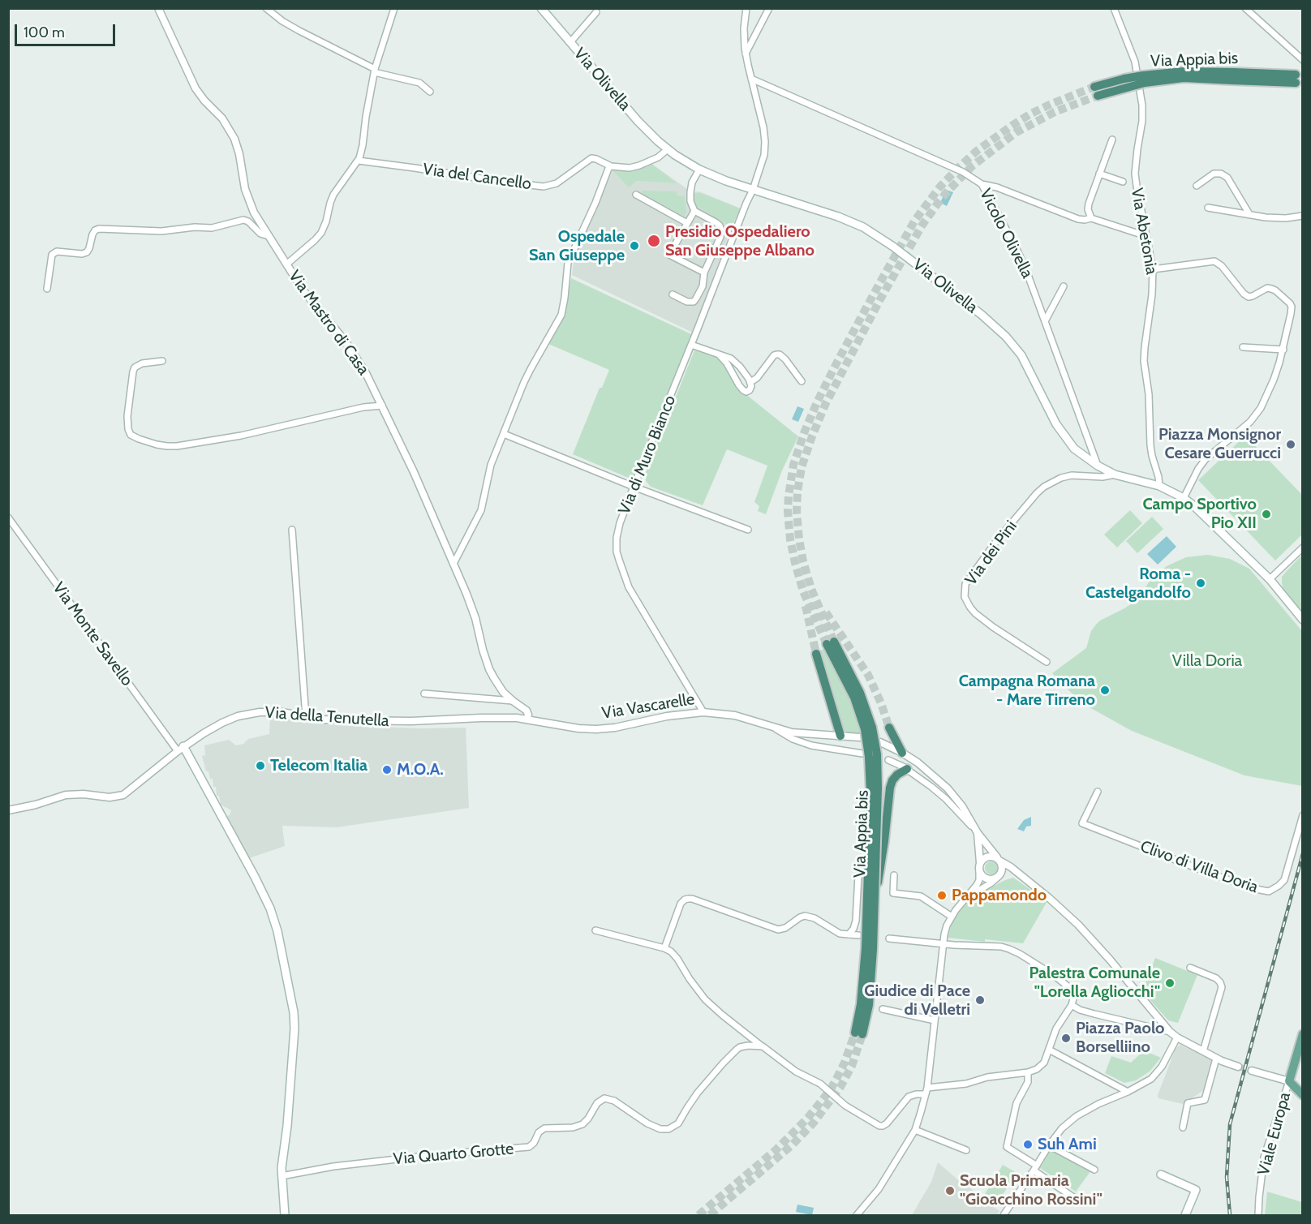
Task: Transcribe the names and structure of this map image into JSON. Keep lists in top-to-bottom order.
{
  "streets": {
    "highway": ["Via Appia bis"],
    "main road": ["Via Olivella"],
    "street": [
      "Via del Cancello",
      "Via Abetonia",
      "Vicolo Olivella",
      "Via Mastro di Casa",
      "Via di Muro Bianco",
      "Via dei Pini",
      "Via Monte Savello",
      "Via Vascarelle",
      "Via della Tenutella",
      "Clivo di Villa Doria",
      "Viale Europa",
      "Via Quarto Grotte"
    ]
  },
  "crossings": [
    ["Via Olivella", "Via del Cancello"],
    ["Via Olivella", "Via Abetonia"],
    ["Via Olivella", "Vicolo Olivella"],
    ["Via Olivella", "Via di Muro Bianco"],
    ["Via Olivella", "Via dei Pini"],
    ["Vicolo Olivella", "Via di Muro Bianco"],
    ["Via Mastro di Casa", "Via Vascarelle"],
    ["Via Mastro di Casa", "Via della Tenutella"],
    ["Via di Muro Bianco", "Via Vascarelle"],
    ["Via Monte Savello", "Via della Tenutella"],
    ["Via Vascarelle", "Via della Tenutella"]
  ],
  "parks": ["Villa Doria"],
  "places": [
    "Presidio Ospedaliero San Giuseppe Albano",
    "Ospedale San Giuseppe",
    "Piazza Monsignor Cesare Guerrucci",
    "Campo Sportivo Pio XII",
    "Roma - Castelgandolfo",
    "Campagna Romana - Mare Tirreno",
    "Telecom Italia",
    "M.O.A.",
    "Pappamondo",
    "Palestra Comunale \"Lorella Agliocchi\"",
    "Giudice di Pace di Velletri",
    "Piazza Paolo Borselliino",
    "Suh Ami",
    "Scuola Primaria \"Gioacchino Rossini\""
  ],
  "scale_bar": "100 m"
}
